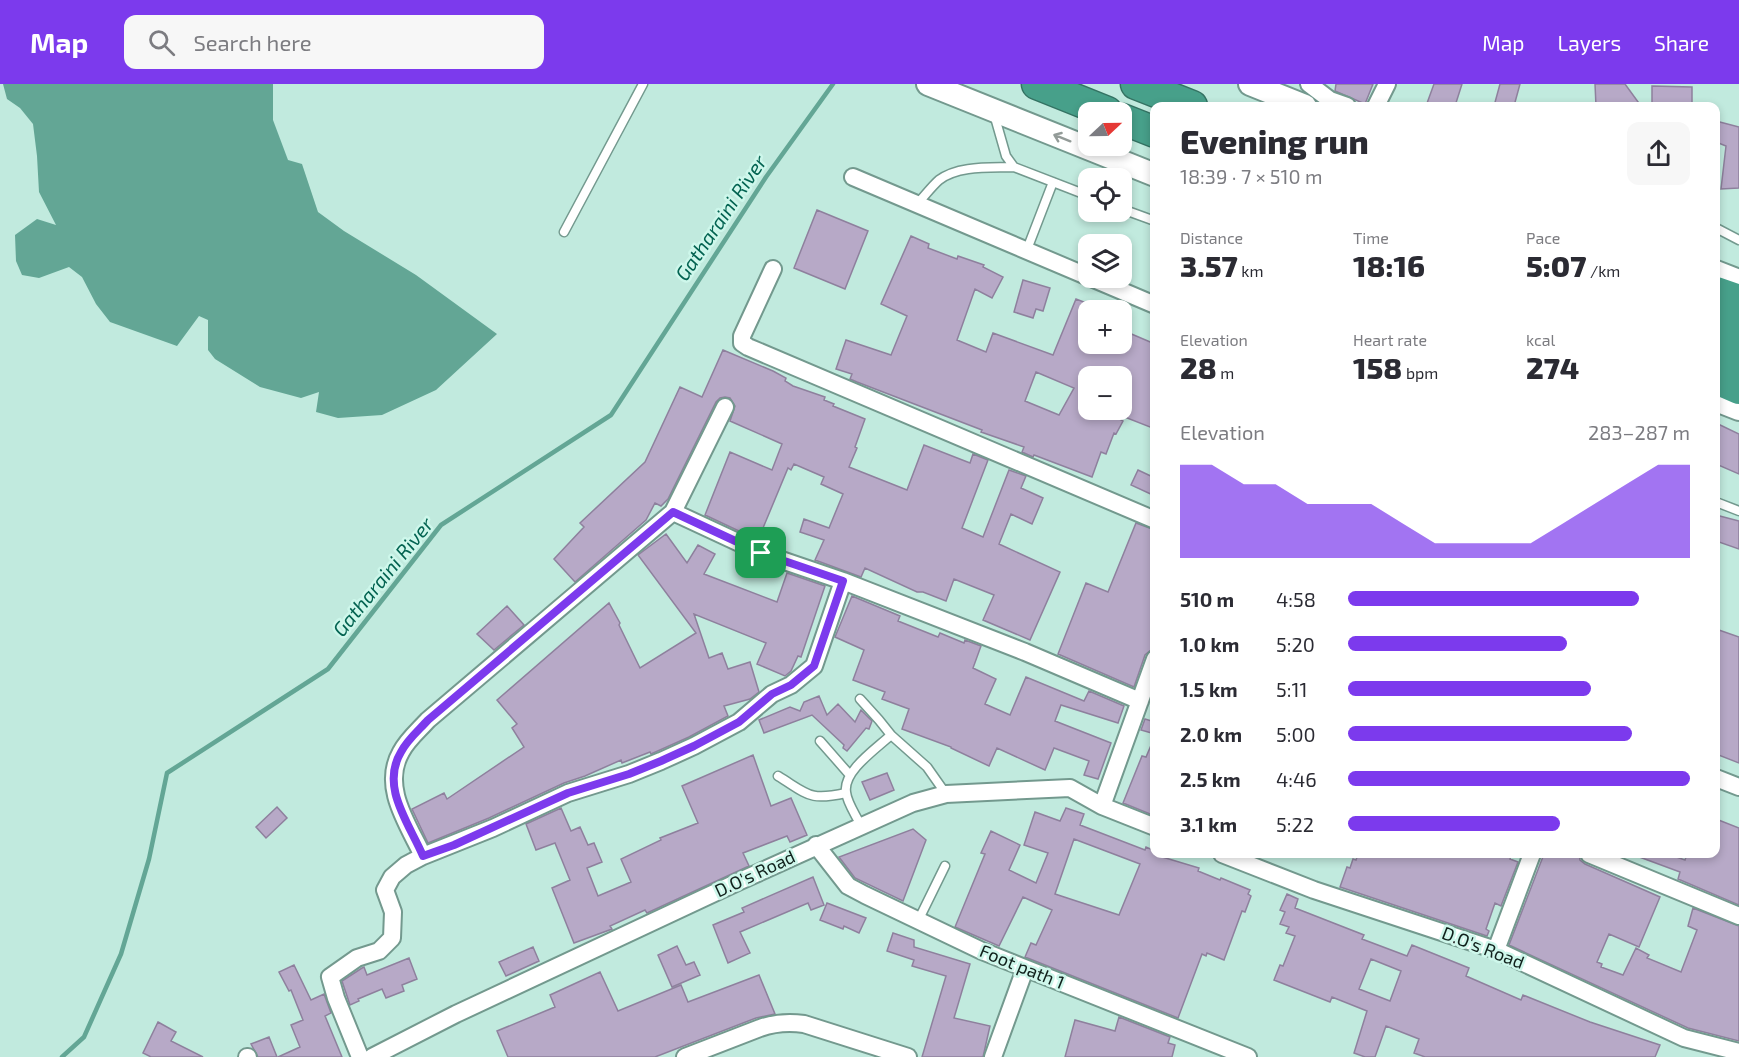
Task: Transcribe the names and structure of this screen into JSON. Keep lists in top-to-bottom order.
{
  "streets": {
    "street": ["D.O's Road", "Foot path 1"]
  },
  "crossings": [
    ["D.O's Road", "Foot path 1"]
  ],
  "water": ["Gatharaini River"],
  "north": "right",
  "page": {
    "header": "Map",
    "search": "Search here",
    "nav": ["Map", "Layers", "Share"],
    "map_buttons": ["+", "−"],
    "heading": ["Evening run", "18:39 · 7 × 510 m"],
    "stats": [
      ["Distance", "3.57 km"],
      ["Time", "18:16"],
      ["Pace", "5:07 /km"],
      ["Elevation", "28 m"],
      ["Heart rate", "158 bpm"],
      ["kcal", "274"]
    ],
    "chart": ["Elevation", "283–287 m"],
    "list": [
      {
        "name": "510 m",
        "note": "4:58"
      },
      {
        "name": "1.0 km",
        "note": "5:20"
      },
      {
        "name": "1.5 km",
        "note": "5:11"
      },
      {
        "name": "2.0 km",
        "note": "5:00"
      },
      {
        "name": "2.5 km",
        "note": "4:46"
      },
      {
        "name": "3.1 km",
        "note": "5:22"
      }
    ]
  }
}
